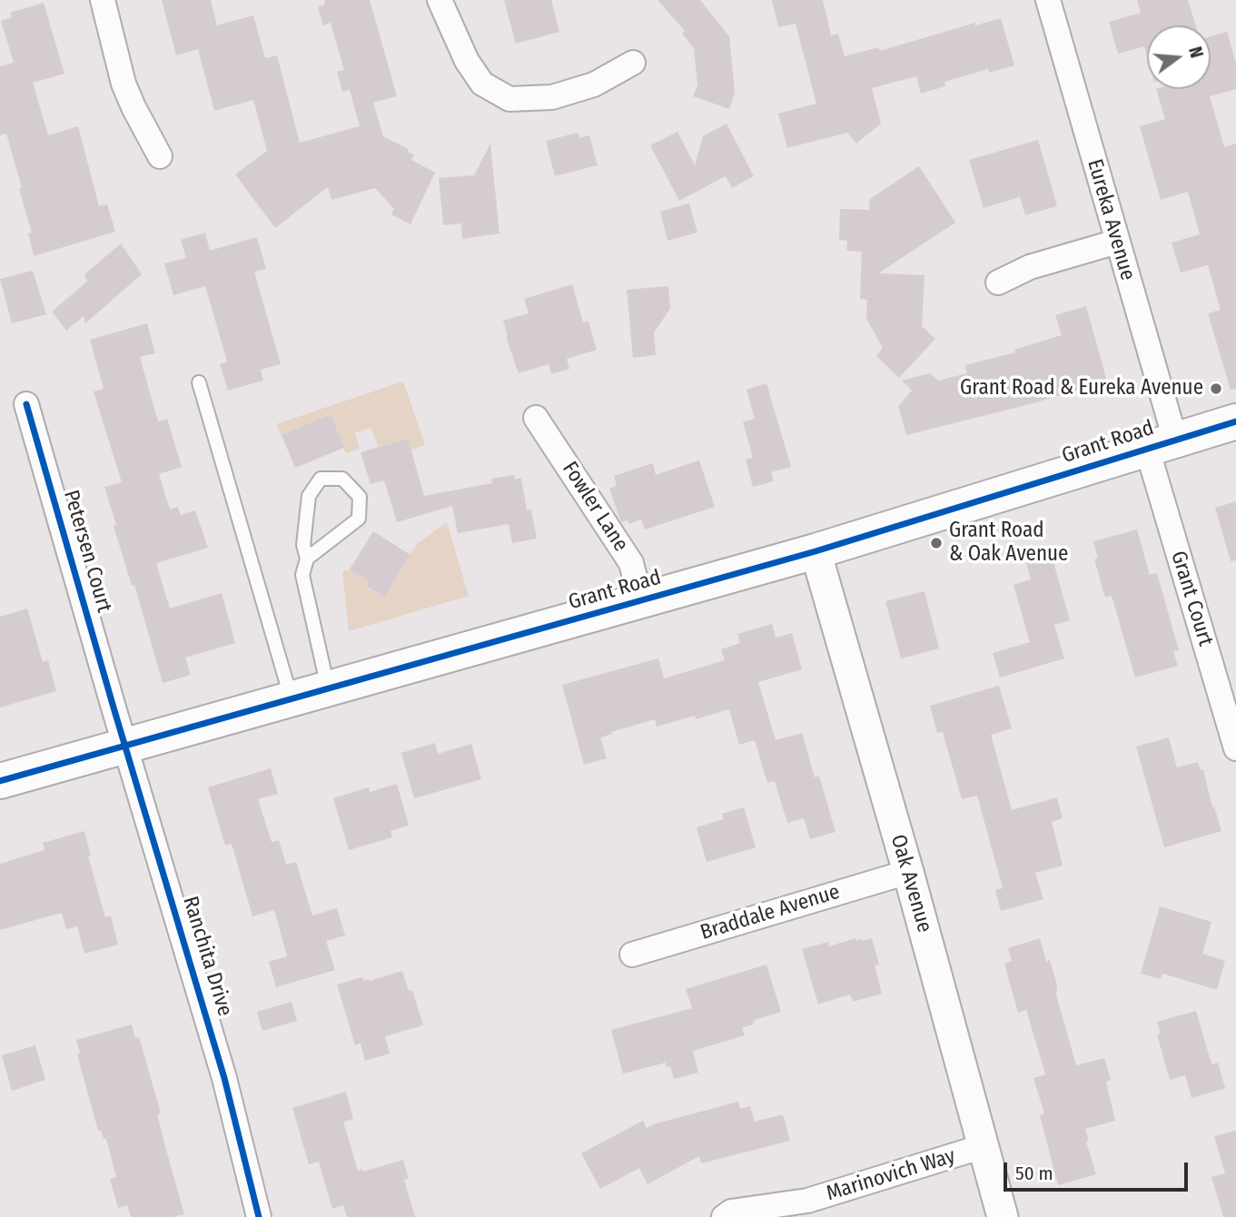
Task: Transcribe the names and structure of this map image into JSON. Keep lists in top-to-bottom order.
{
  "streets": {
    "main road": ["Grant Road"],
    "street": [
      "Eureka Avenue",
      "Fowler Lane",
      "Petersen Court",
      "Grant Court",
      "Oak Avenue",
      "Braddale Avenue",
      "Ranchita Drive",
      "Marinovich Way"
    ]
  },
  "crossings": [
    ["Eureka Avenue", "Grant Road"],
    ["Eureka Avenue", "Grant Court"],
    ["Grant Road", "Fowler Lane"],
    ["Grant Road", "Grant Court"],
    ["Grant Road", "Oak Avenue"],
    ["Grant Road", "Ranchita Drive"],
    ["Petersen Court", "Ranchita Drive"],
    ["Oak Avenue", "Braddale Avenue"],
    ["Oak Avenue", "Marinovich Way"]
  ],
  "places": ["Grant Road & Eureka Avenue", "Grant Road & Oak Avenue"],
  "scale_bar": "50 m",
  "north": "right"
}
